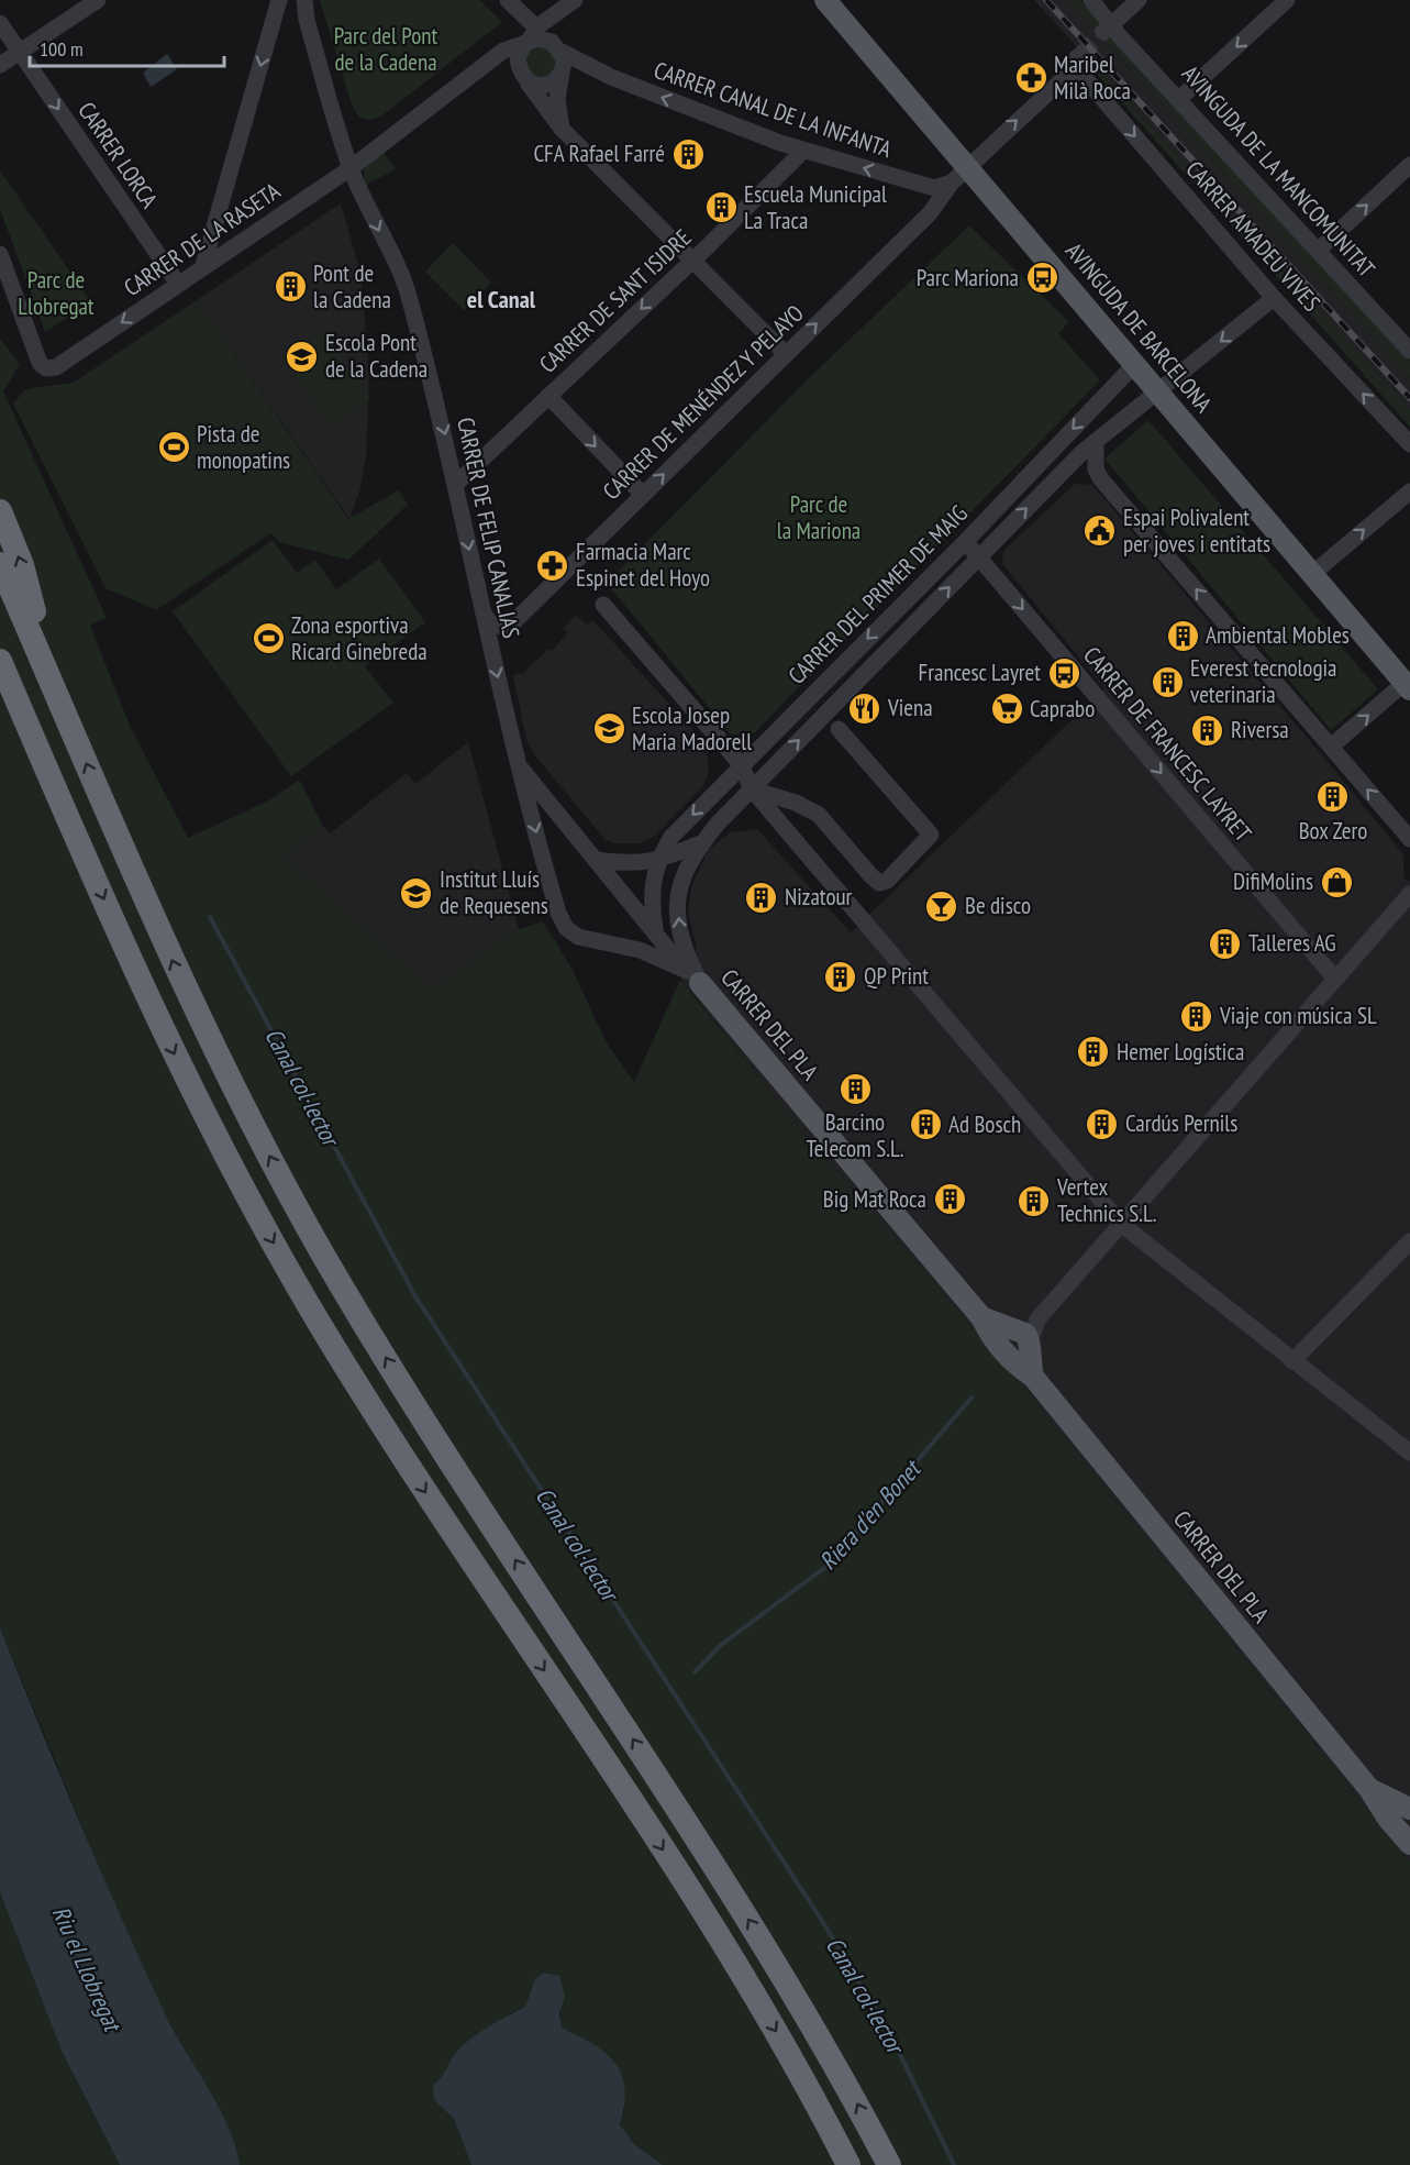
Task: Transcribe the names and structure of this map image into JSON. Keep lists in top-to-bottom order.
{
  "streets": {
    "main road": ["AVINGUDA DE BARCELONA", "CARRER DEL PLA"],
    "street": [
      "CARRER CANAL DE LA INFANTA",
      "CARRER LORCA",
      "AVINGUDA DE LA MANCOMUNITAT",
      "CARRER AMADEU VIVES",
      "CARRER DE LA RASETA",
      "CARRER DE SANT ISIDRE",
      "CARRER DE MENÉNDEZ Y PELAYO",
      "CARRER DE FELIP CANALIAS",
      "CARRER DEL PRIMER DE MAIG",
      "CARRER DE FRANCESC LAYRET"
    ]
  },
  "crossings": [
    ["CARRER CANAL DE LA INFANTA", "CARRER DE LA RASETA"],
    ["CARRER CANAL DE LA INFANTA", "CARRER DE SANT ISIDRE"],
    ["CARRER CANAL DE LA INFANTA", "AVINGUDA DE BARCELONA"],
    ["CARRER CANAL DE LA INFANTA", "CARRER DE MENÉNDEZ Y PELAYO"],
    ["CARRER LORCA", "CARRER DE LA RASETA"],
    ["CARRER AMADEU VIVES", "CARRER DE MENÉNDEZ Y PELAYO"],
    ["CARRER AMADEU VIVES", "CARRER DEL PRIMER DE MAIG"],
    ["CARRER DE LA RASETA", "CARRER DE FELIP CANALIAS"],
    ["CARRER DE SANT ISIDRE", "CARRER DE FELIP CANALIAS"],
    ["AVINGUDA DE BARCELONA", "CARRER DE MENÉNDEZ Y PELAYO"],
    ["AVINGUDA DE BARCELONA", "CARRER DEL PRIMER DE MAIG"],
    ["CARRER DE MENÉNDEZ Y PELAYO", "CARRER DE FELIP CANALIAS"],
    ["CARRER DE FELIP CANALIAS", "CARRER DEL PRIMER DE MAIG"],
    ["CARRER DE FELIP CANALIAS", "CARRER DEL PLA"],
    ["CARRER DEL PRIMER DE MAIG", "CARRER DE FRANCESC LAYRET"],
    ["CARRER DEL PRIMER DE MAIG", "CARRER DEL PLA"]
  ],
  "one_way": [
    "CARRER CANAL DE LA INFANTA",
    "CARRER LORCA",
    "CARRER DE SANT ISIDRE",
    "CARRER DE MENÉNDEZ Y PELAYO",
    "CARRER DE FELIP CANALIAS"
  ],
  "districts": ["el Canal"],
  "water": ["Canal col·lector", "Riera d'en Bonet", "Riu el Llobregat"],
  "parks": ["Parc del Pont de la Cadena", "Parc de Llobregat", "Parc de la Mariona"],
  "places": {
    "pharmacy": ["Maribel Milà Roca", "Farmacia Marc Espinet del Hoyo"],
    "building": [
      "CFA Rafael Farré",
      "Escuela Municipal La Traca",
      "Pont de la Cadena",
      "Ambiental Mobles",
      "Everest tecnologia veterinaria",
      "Riversa",
      "Box Zero",
      "Nizatour",
      "Talleres AG",
      "QP Print",
      "Viaje con música SL",
      "Hemer Logística",
      "Barcino Telecom S.L.",
      "Cardús Pernils",
      "Ad Bosch",
      "Big Mat Roca",
      "Vertex Technics S.L."
    ],
    "bus stop": ["Parc Mariona", "Francesc Layret"],
    "school or university": ["Escola Pont de la Cadena", "Escola Josep Maria Madorell", "Institut Lluís de Requesens"],
    "sports": ["Pista de monopatins", "Zona esportiva Ricard Ginebreda"],
    "public building": ["Espai Polivalent per joves i entitats"],
    "restaurant": ["Viena"],
    "supermarket": ["Caprabo"],
    "shop": ["DifiMolins"],
    "bar": ["Be disco"]
  },
  "scale_bar": "100 m"
}
